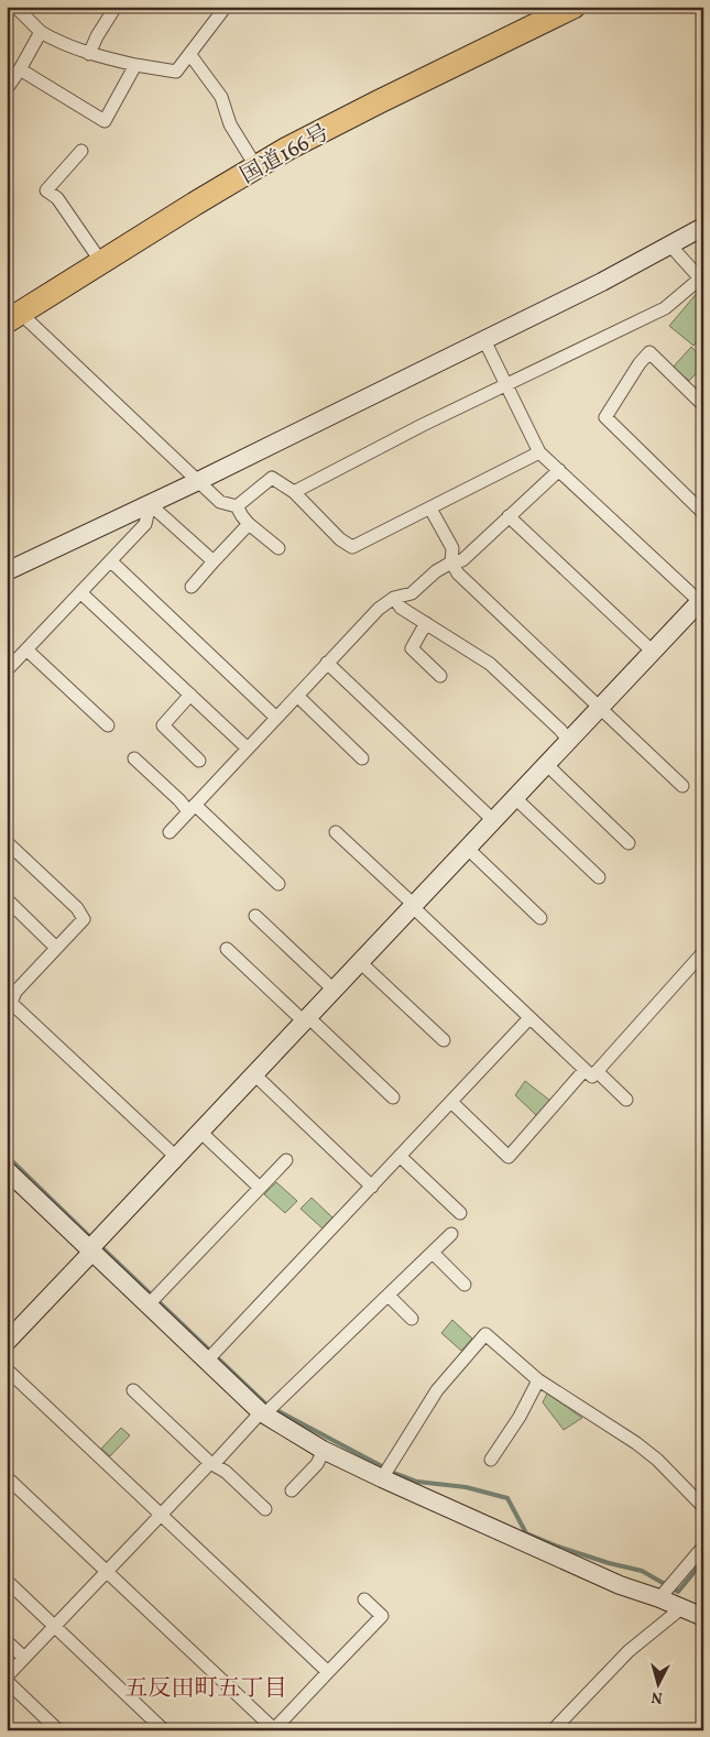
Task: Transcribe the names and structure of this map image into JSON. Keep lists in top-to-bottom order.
{
  "streets": {
    "highway": ["国道166号"]
  },
  "districts": ["五反田町五丁目"],
  "north": "bottom"
}
